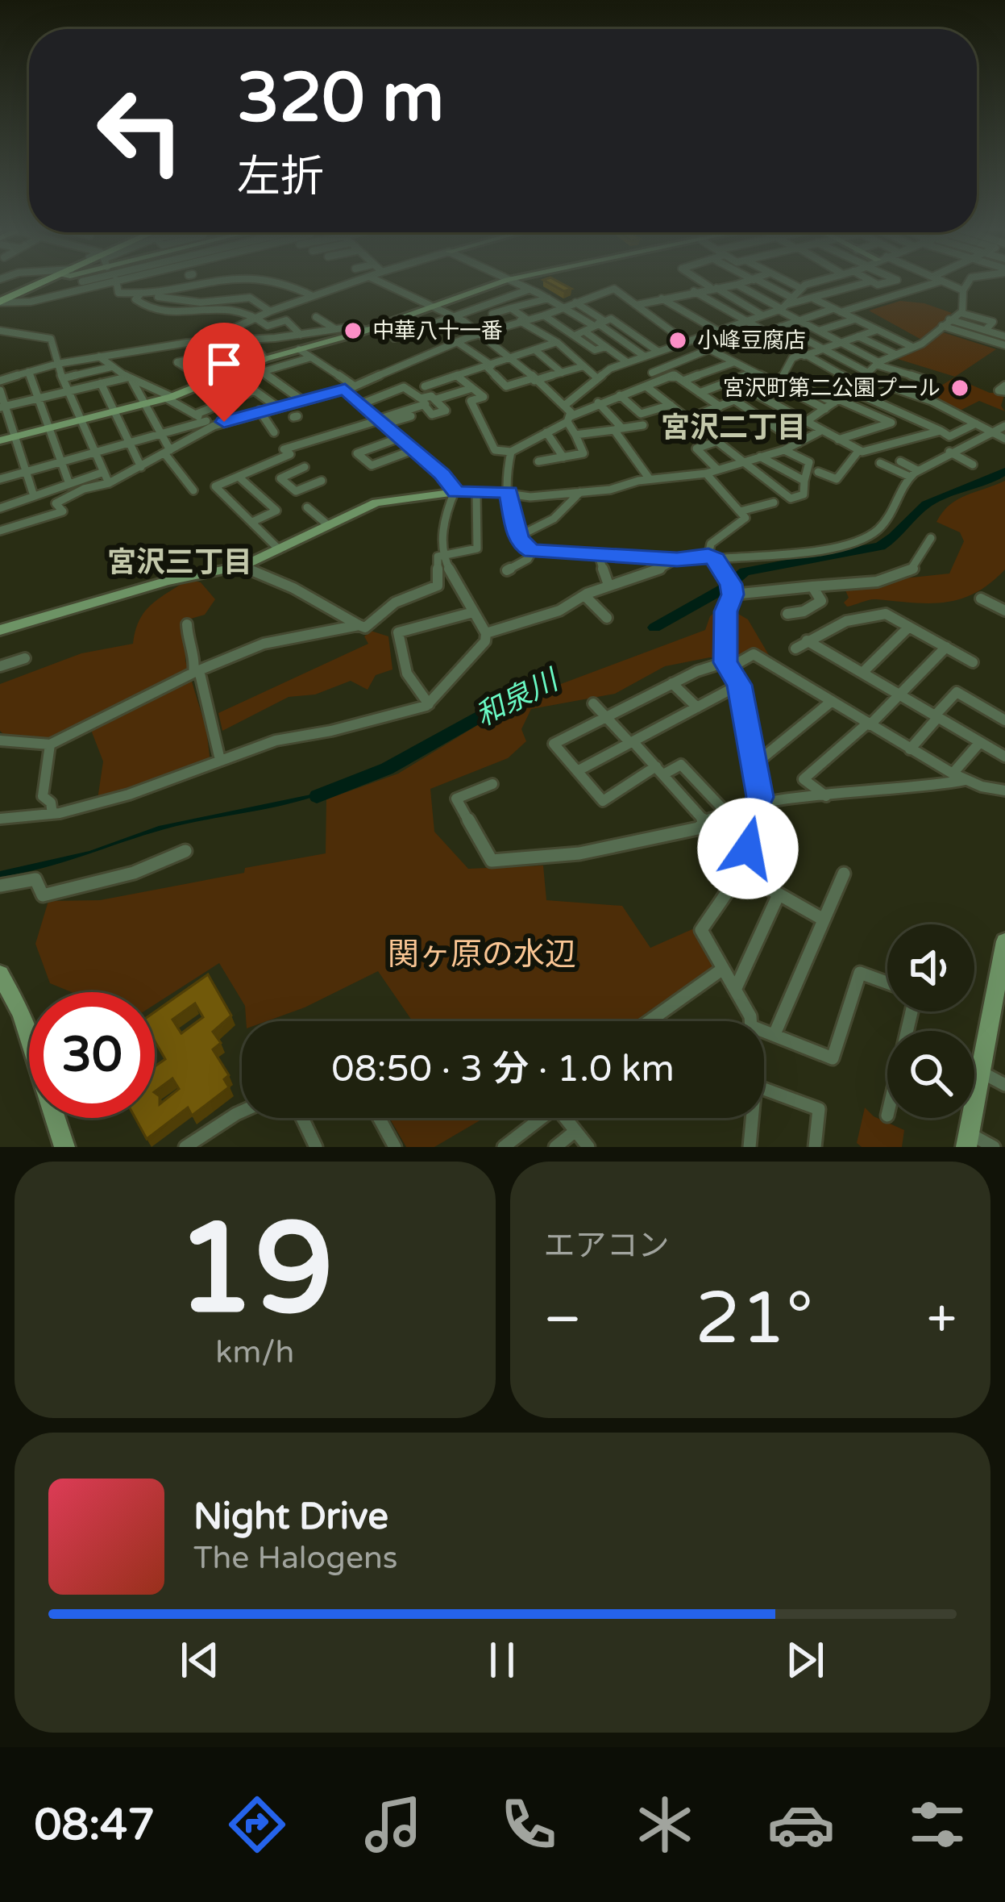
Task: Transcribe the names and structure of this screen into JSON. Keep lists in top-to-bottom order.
{
  "districts": ["宮沢二丁目", "宮沢三丁目"],
  "water": ["和泉川"],
  "parks": ["関ヶ原の水辺"],
  "places": ["中華八十一番", "小峰豆腐店", "宮沢町第二公園プール"],
  "page": {
    "turn": ["320 m", "左折"],
    "limit": "30",
    "trip": "08:50 · 3 分 · 1.0 km",
    "tile": [
      ["19", "km/h"],
      "エアコン"
    ],
    "heat": ["−", "21°", "+"],
    "song": ["Night Drive", "The Halogens"],
    "tabs": "08:47"
  }
}
